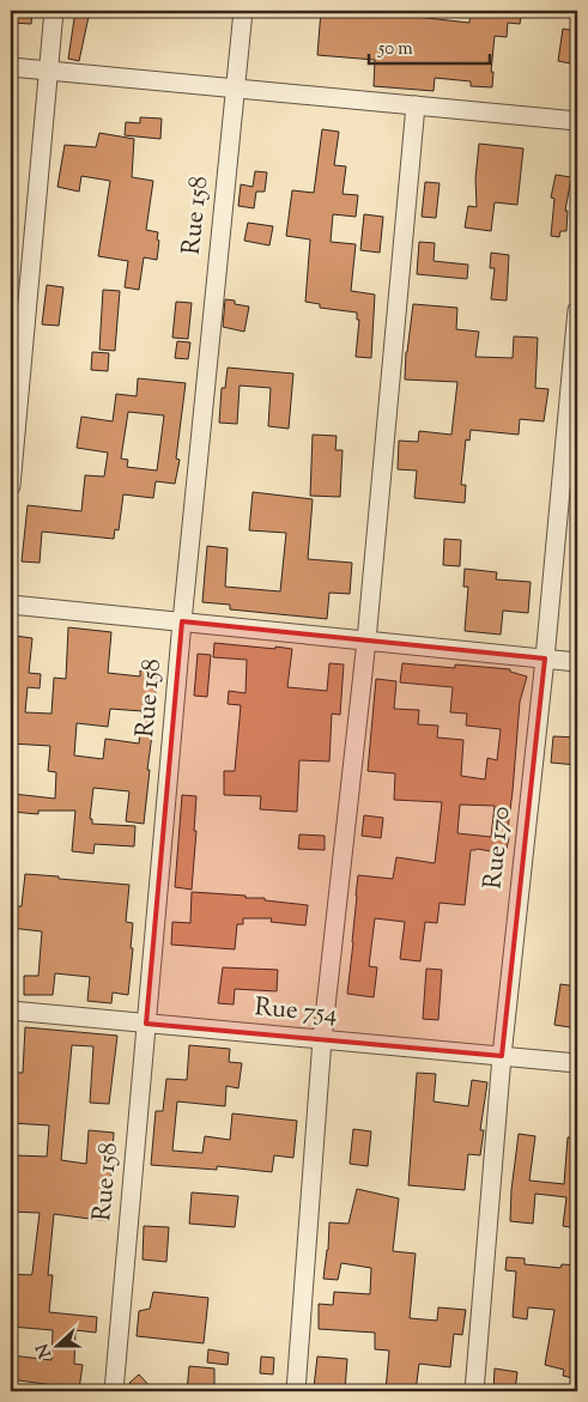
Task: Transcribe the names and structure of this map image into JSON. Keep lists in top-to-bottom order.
{
  "streets": {
    "street": ["Rue 158", "Rue 170", "Rue 754"]
  },
  "crossings": [
    ["Rue 158", "Rue 754"],
    ["Rue 170", "Rue 754"]
  ],
  "scale_bar": "50 m",
  "north": "left"
}
